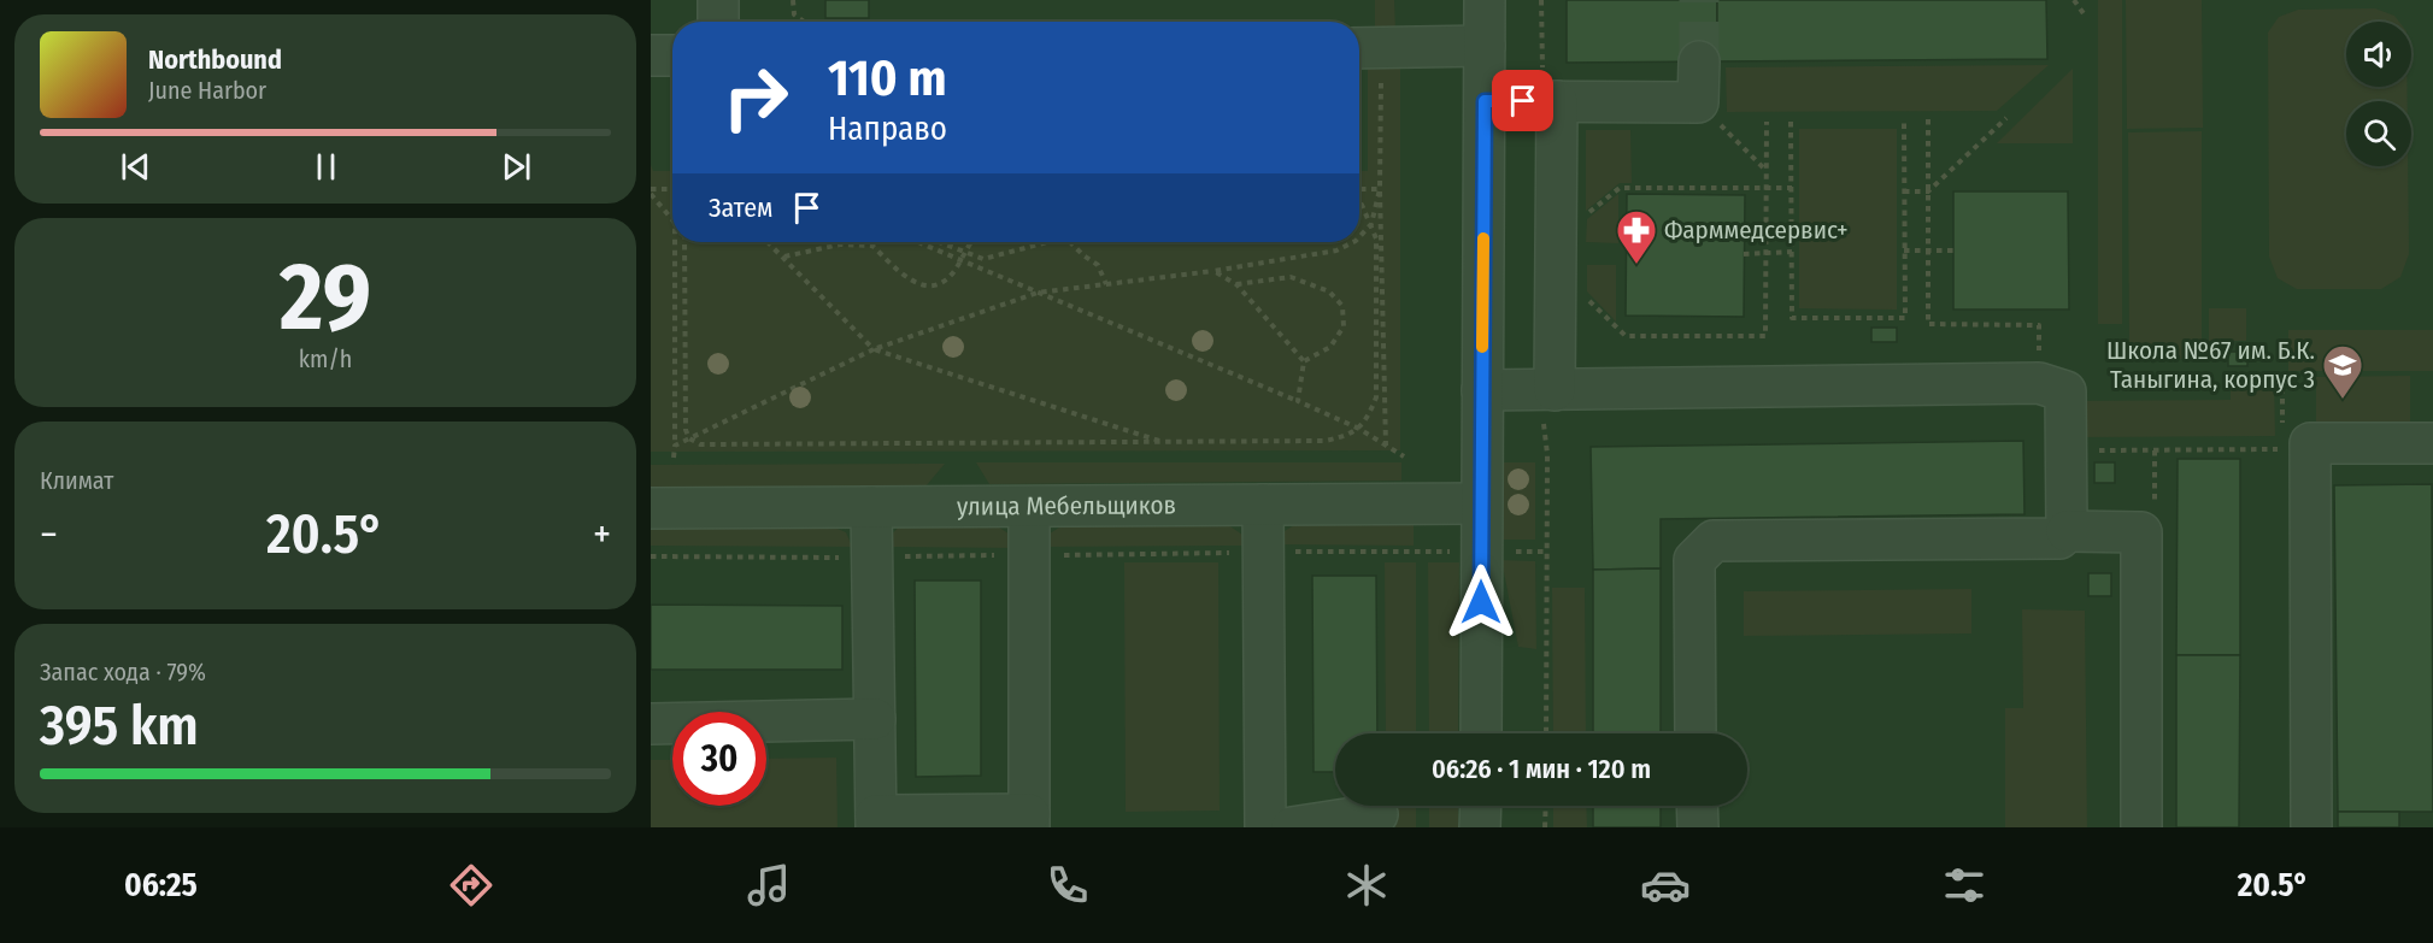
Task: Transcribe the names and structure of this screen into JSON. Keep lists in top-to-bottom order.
{
  "streets": {
    "street": ["улица Мебельщиков"]
  },
  "places": {
    "pharmacy": ["Фарммедсервис+"],
    "school or university": ["Школа №67 им. Б.К. Таныгина, корпус 3"]
  },
  "page": {
    "turn": ["110 m", "Направо"],
    "song": ["Northbound", "June Harbor"],
    "then": "Затем",
    "tile": [
      ["29", "km/h"],
      "Климат",
      ["Запас хода · 79%", "395 km"]
    ],
    "heat": ["−", "20.5°", "+"],
    "limit": "30",
    "trip": "06:26 · 1 мин · 120 m",
    "tabs": ["06:25", "20.5°"]
  }
}
